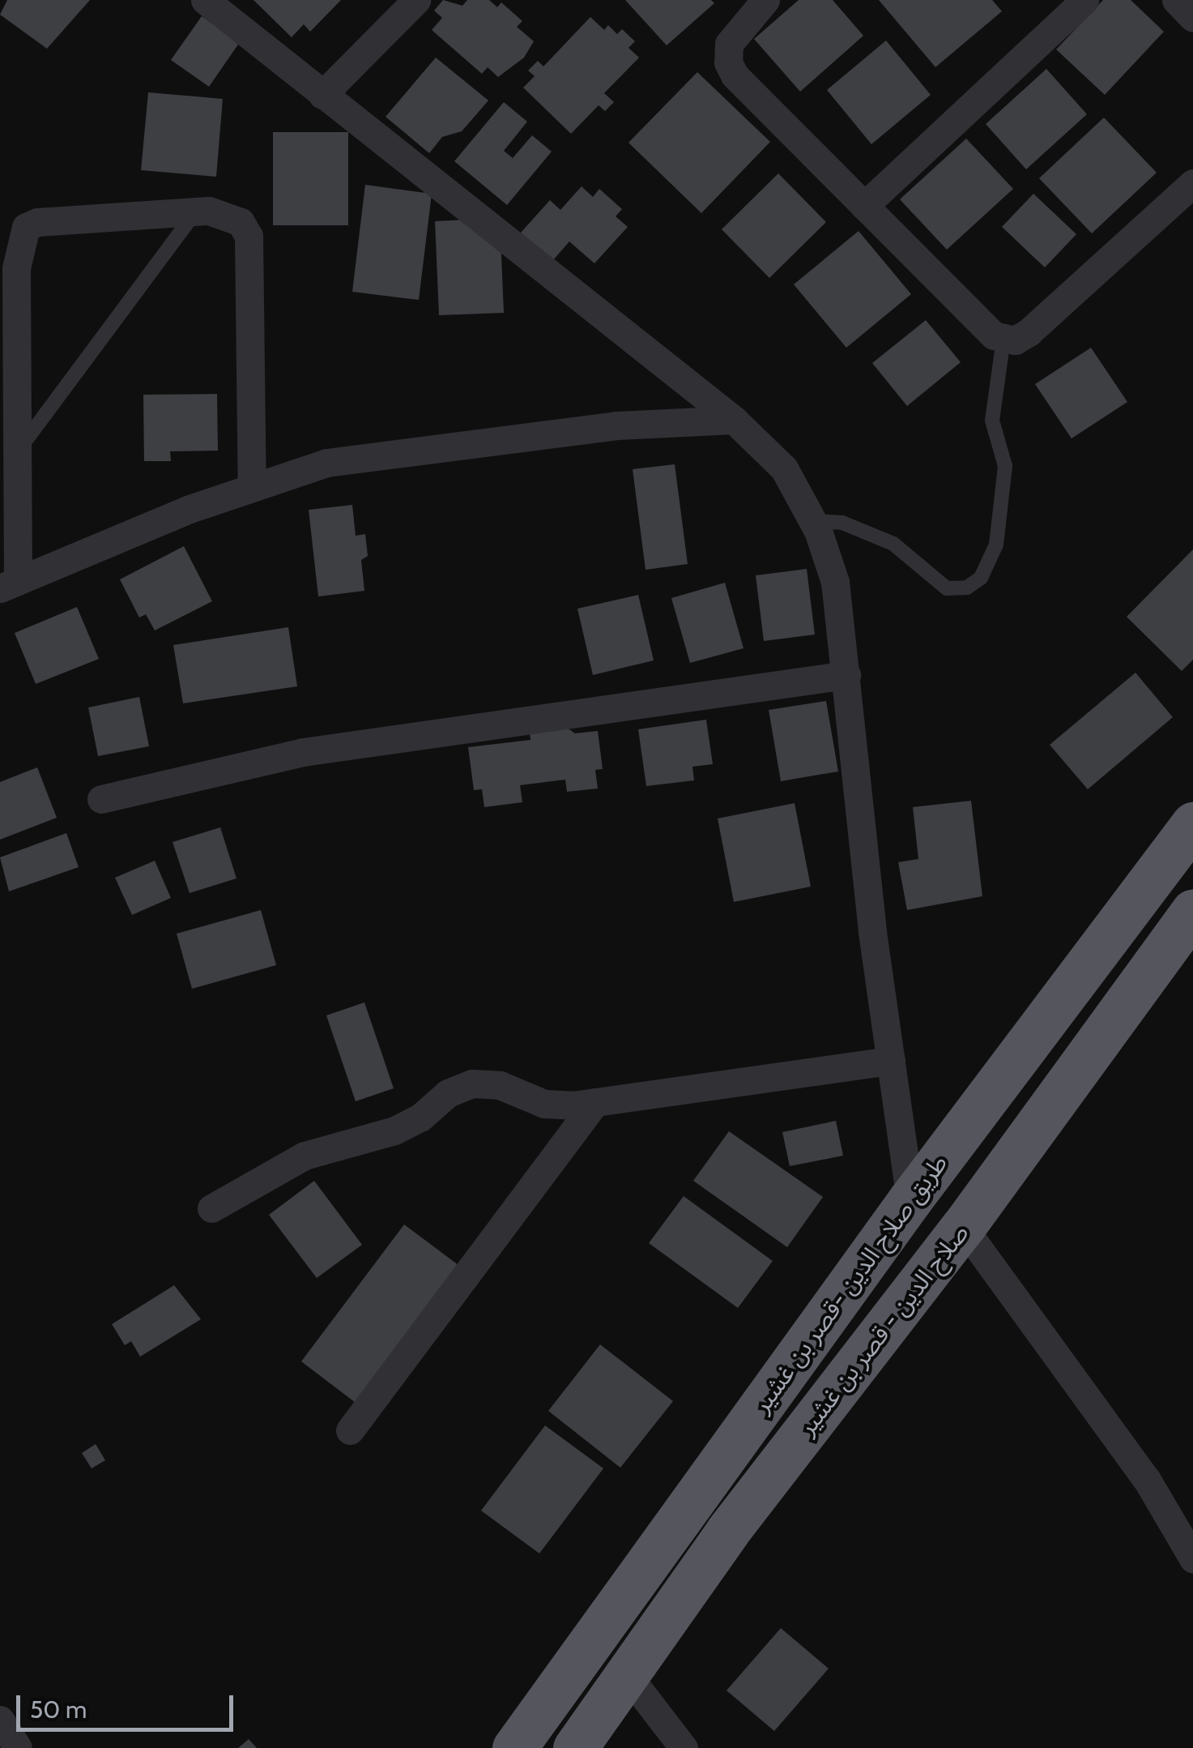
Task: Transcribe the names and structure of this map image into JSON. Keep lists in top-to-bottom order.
{
  "streets": {
    "highway": ["طريق صلاح الدين -قصر بن غشير", "صلاح الدين - قصر بن غشير"]
  },
  "scale_bar": "50 m"
}
